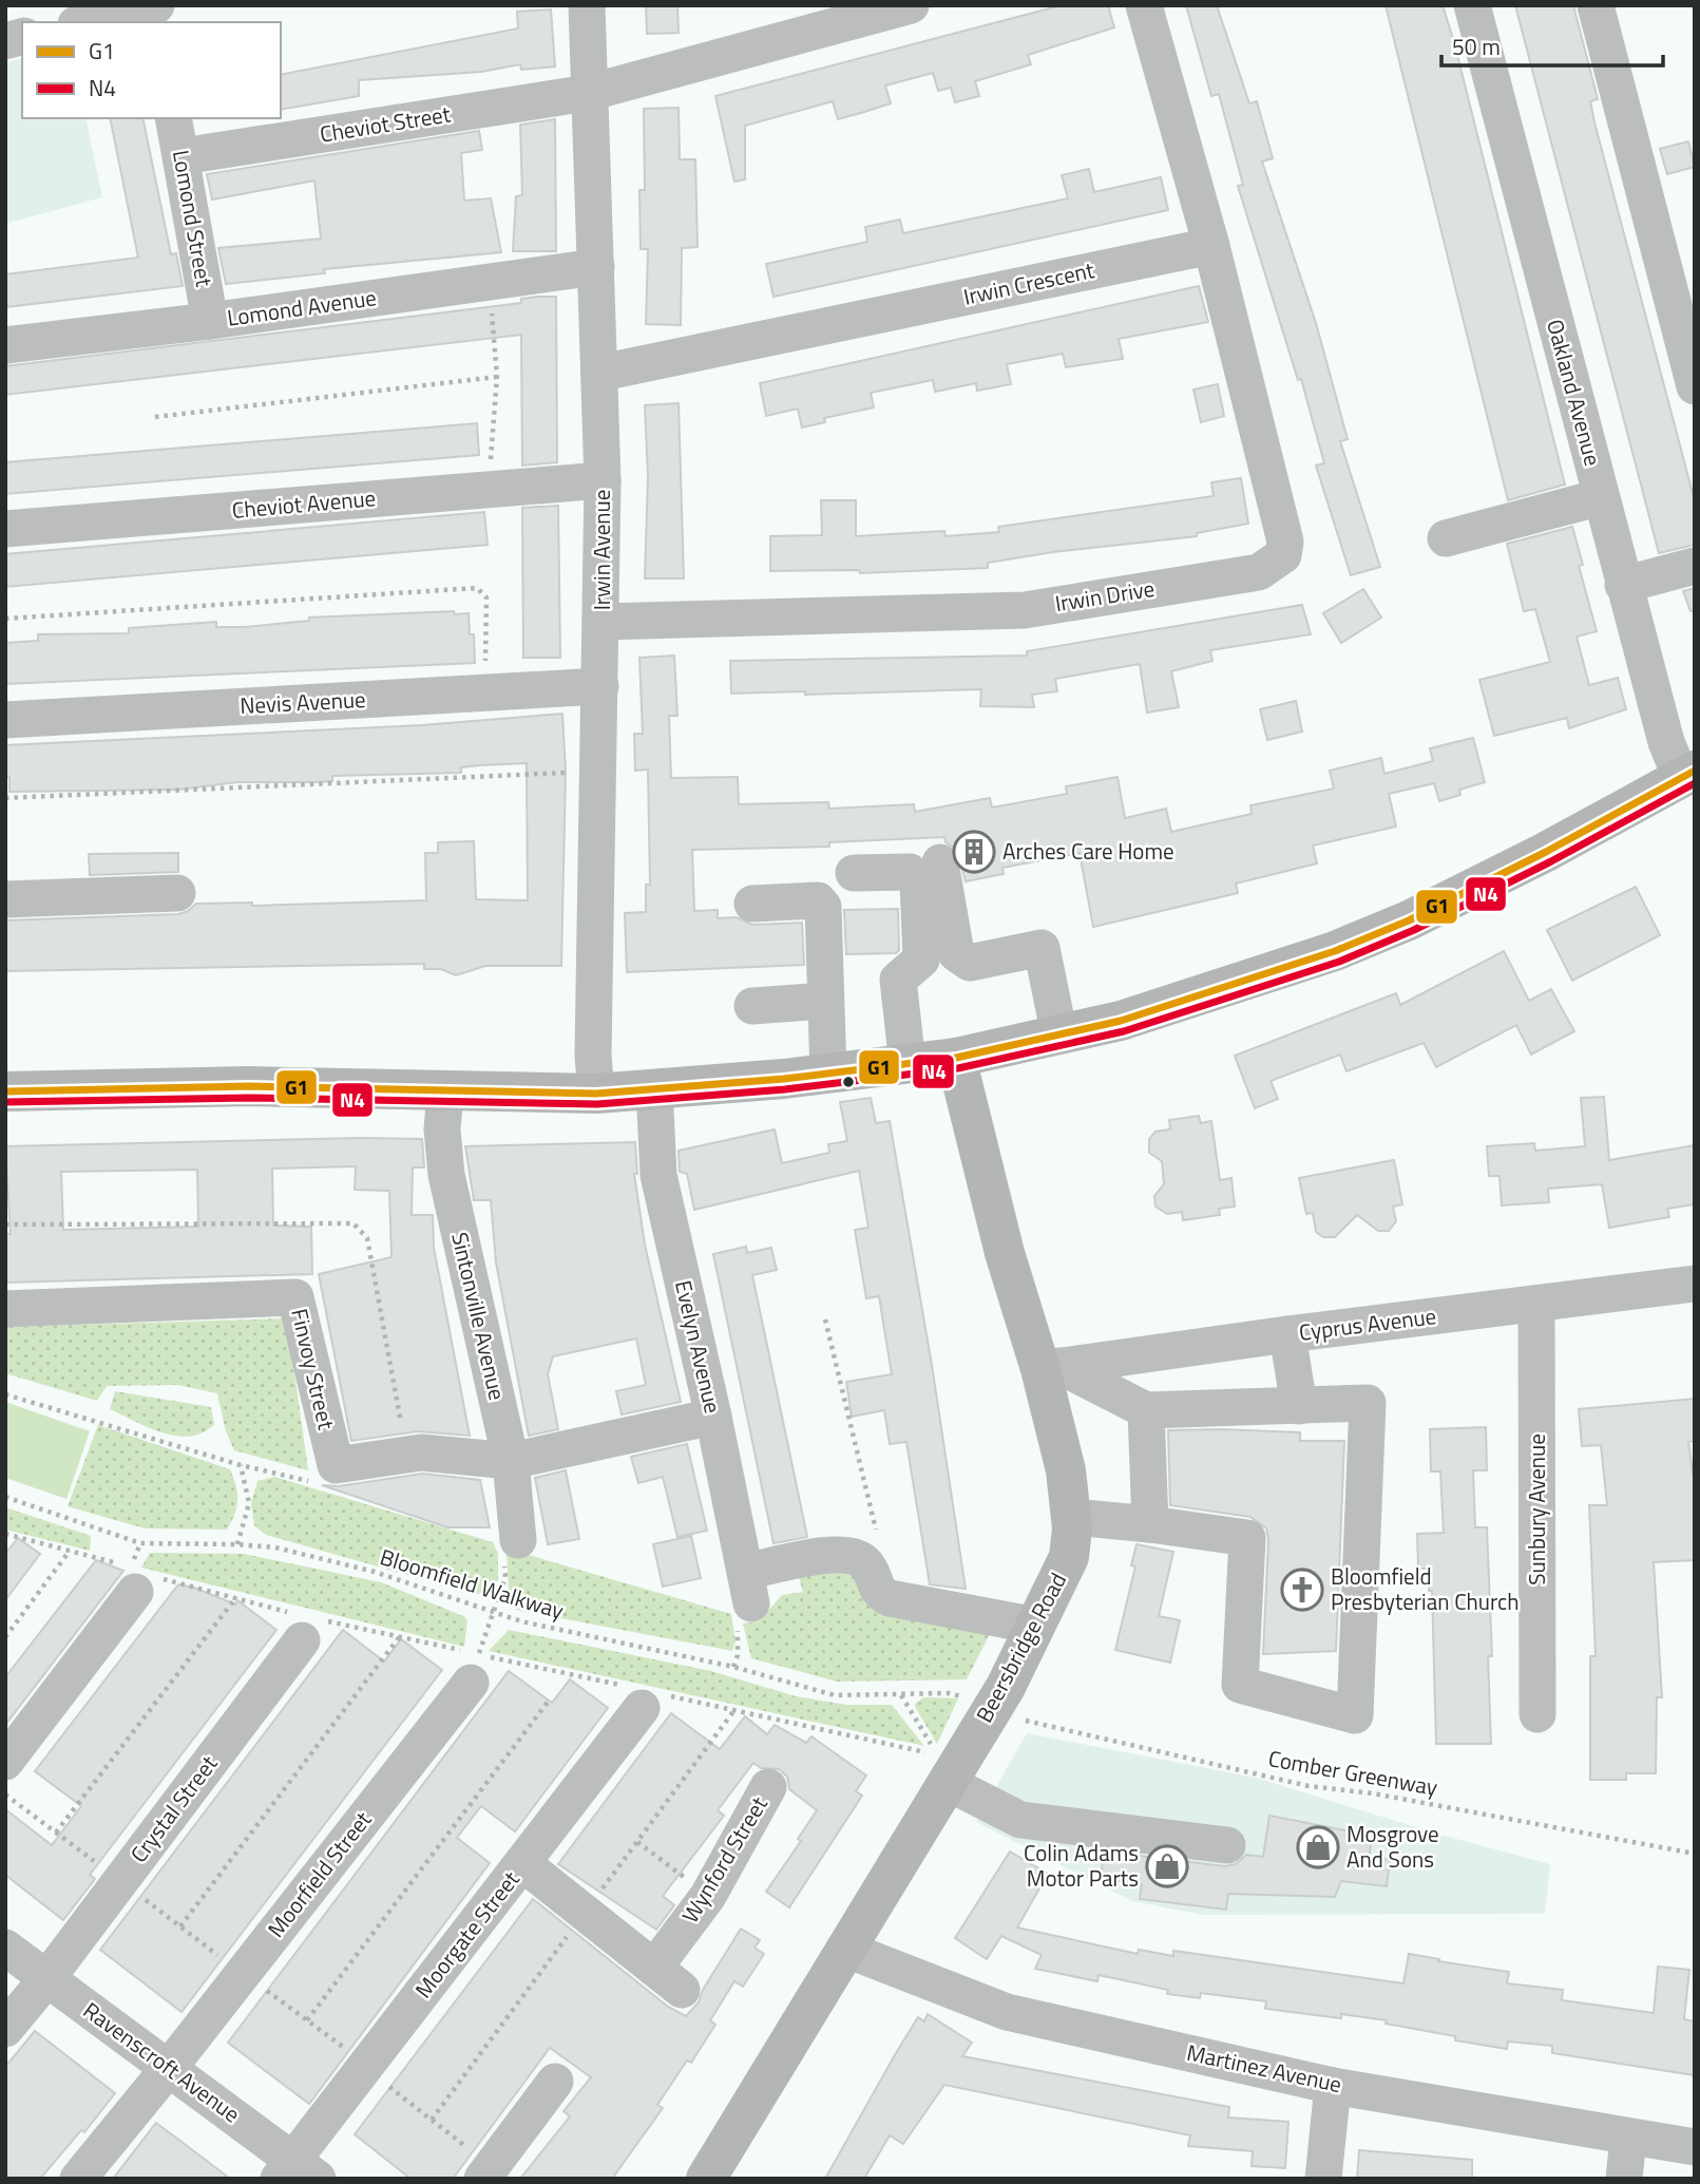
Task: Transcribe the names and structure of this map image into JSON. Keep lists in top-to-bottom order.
{
  "streets": {
    "main road": ["Beersbridge Road"],
    "street": [
      "Cheviot Street",
      "Lomond Street",
      "Irwin Crescent",
      "Lomond Avenue",
      "Oakland Avenue",
      "Cheviot Avenue",
      "Irwin Avenue",
      "Irwin Drive",
      "Nevis Avenue",
      "Sintonville Avenue",
      "Cyprus Avenue",
      "Evelyn Avenue",
      "Finvoy Street",
      "Sunbury Avenue",
      "Crystal Street",
      "Wynford Street",
      "Moorfield Street",
      "Moorgate Street",
      "Ravenscroft Avenue",
      "Martinez Avenue"
    ],
    "path": ["Bloomfield Walkway", "Comber Greenway"]
  },
  "crossings": [
    ["Cheviot Street", "Lomond Street"],
    ["Cheviot Street", "Irwin Avenue"],
    ["Lomond Street", "Lomond Avenue"],
    ["Irwin Crescent", "Irwin Avenue"],
    ["Irwin Crescent", "Irwin Drive"],
    ["Lomond Avenue", "Irwin Avenue"],
    ["Cheviot Avenue", "Irwin Avenue"],
    ["Irwin Avenue", "Irwin Drive"],
    ["Irwin Avenue", "Nevis Avenue"],
    ["Cyprus Avenue", "Sunbury Avenue"],
    ["Cyprus Avenue", "Beersbridge Road"],
    ["Evelyn Avenue", "Beersbridge Road"],
    ["Beersbridge Road", "Martinez Avenue"],
    ["Crystal Street", "Ravenscroft Avenue"],
    ["Wynford Street", "Moorgate Street"],
    ["Moorfield Street", "Ravenscroft Avenue"],
    ["Moorgate Street", "Ravenscroft Avenue"]
  ],
  "places": {
    "building": ["Arches Care Home"],
    "church": ["Bloomfield Presbyterian Church"],
    "shop": ["Mosgrove And Sons", "Colin Adams Motor Parts"]
  },
  "lines": ["transit line G1", "transit line N4"],
  "legend": ["G1", "N4"],
  "scale_bar": "50 m"
}
